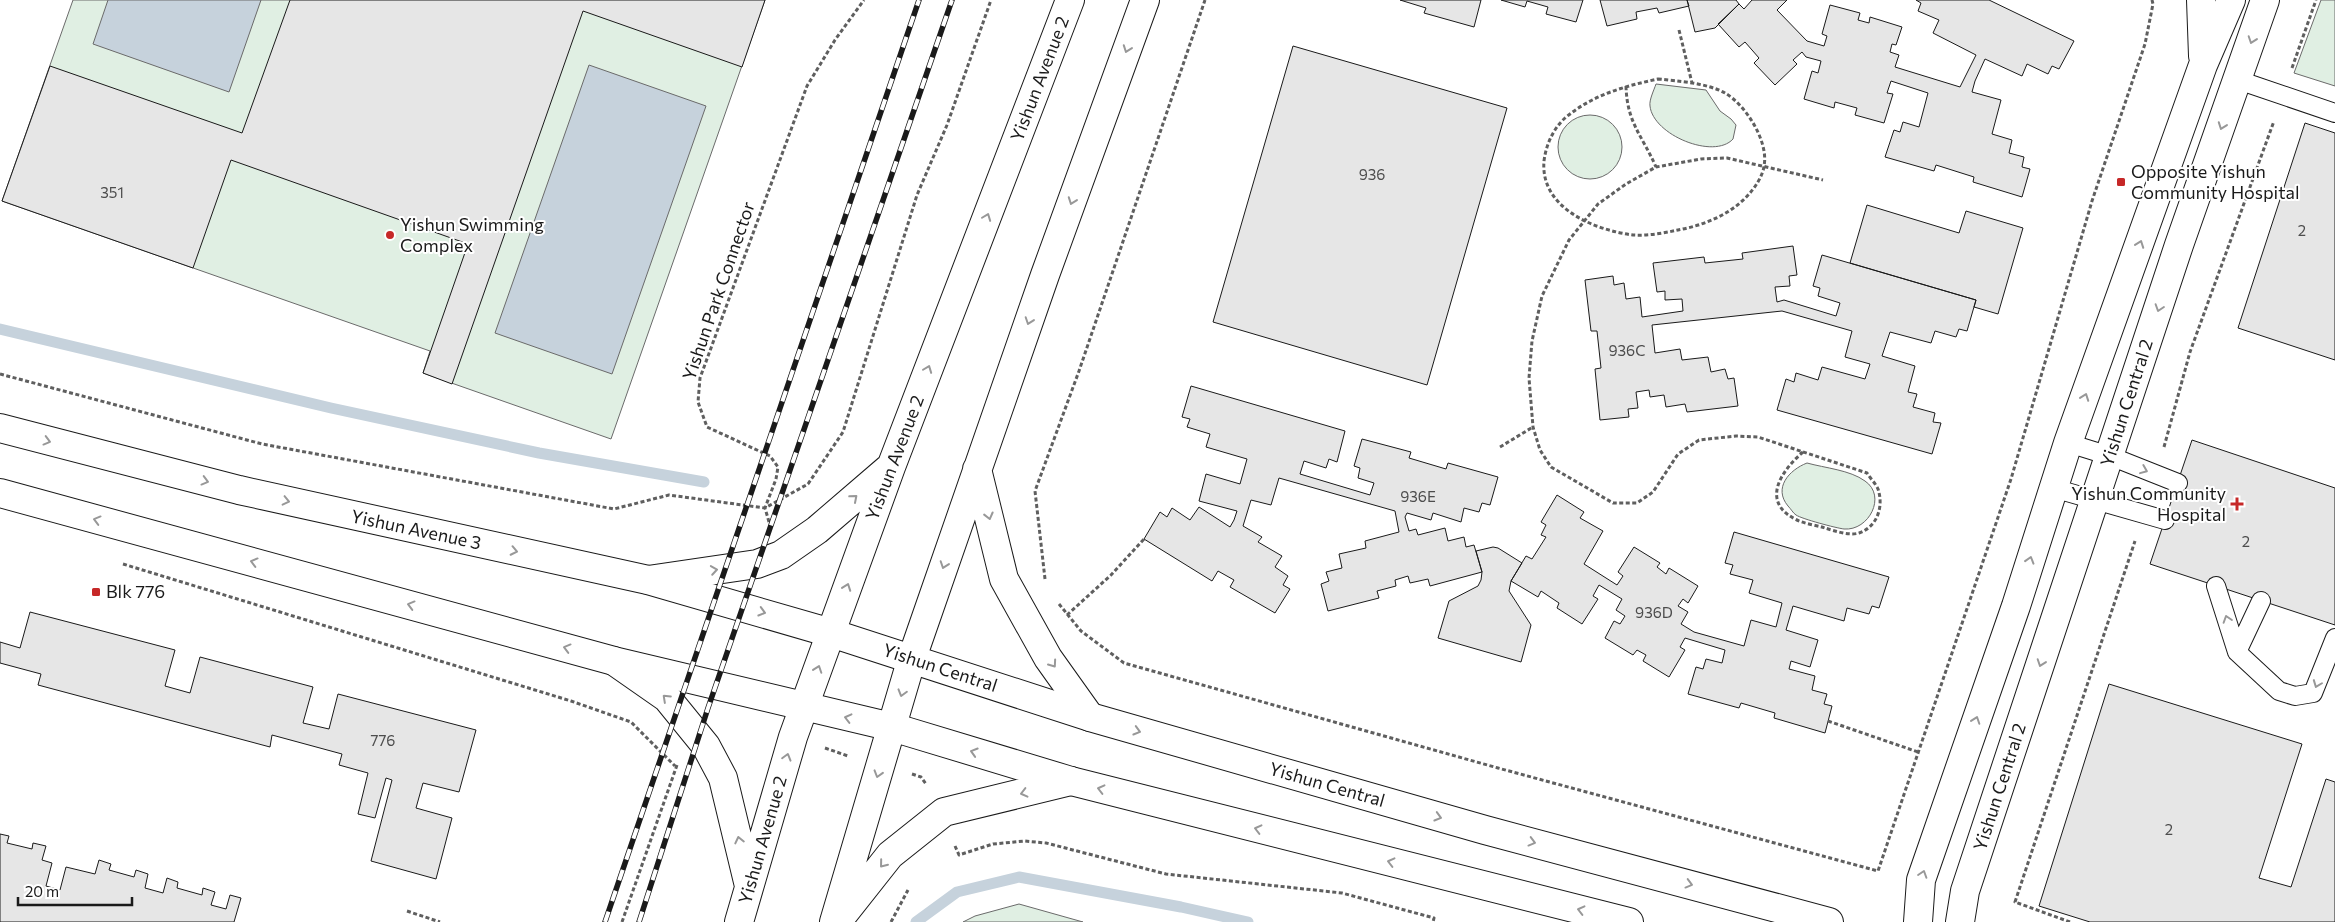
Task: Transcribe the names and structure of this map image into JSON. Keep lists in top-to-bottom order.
{
  "streets": {
    "main road": [
      "Yishun Avenue 2",
      "Yishun Central 2",
      "Yishun Avenue 3",
      "Yishun Central"
    ],
    "path": ["Yishun Park Connector"]
  },
  "crossings": [
    ["Yishun Avenue 2", "Yishun Avenue 3"],
    ["Yishun Avenue 2", "Yishun Central"],
    ["Yishun Avenue 3", "Yishun Central"]
  ],
  "places": {
    "transit": ["Opposite Yishun Community Hospital", "Blk 776"],
    "other": ["Yishun Swimming Complex"],
    "health": ["Yishun Community Hospital"]
  },
  "house_numbers": [
    "936",
    "351",
    "2",
    "936C",
    "936E",
    "2",
    "936D",
    "776",
    "2"
  ],
  "scale_bar": "20 m"
}
